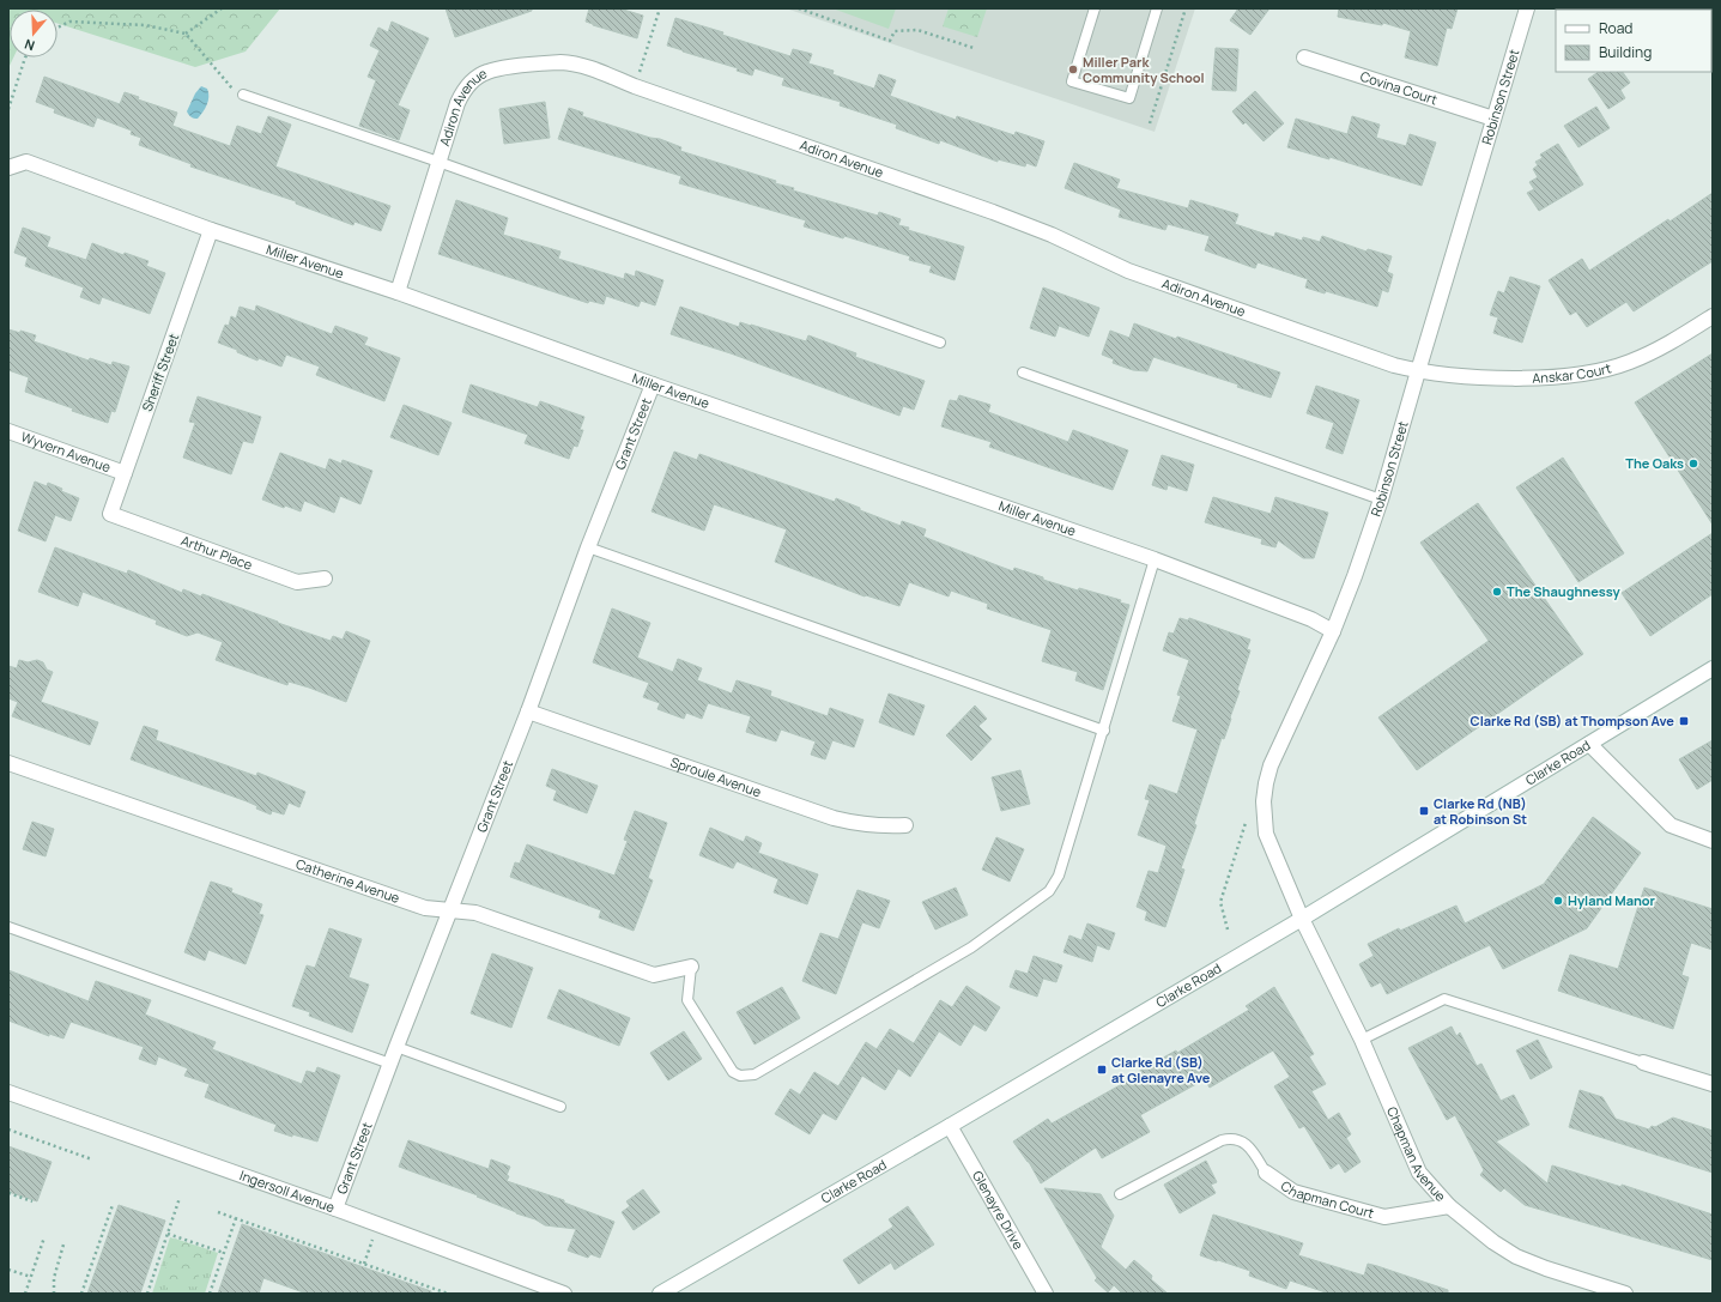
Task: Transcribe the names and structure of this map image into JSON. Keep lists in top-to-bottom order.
{
  "streets": {
    "street": [
      "Covina Court",
      "Robinson Street",
      "Adiron Avenue",
      "Miller Avenue",
      "Anskar Court",
      "Sheriff Street",
      "Grant Street",
      "Wyvern Avenue",
      "Arthur Place",
      "Clarke Road",
      "Sproule Avenue",
      "Catherine Avenue",
      "Chapman Avenue",
      "Ingersoll Avenue",
      "Chapman Court",
      "Glenayre Drive"
    ]
  },
  "crossings": [
    ["Covina Court", "Robinson Street"],
    ["Robinson Street", "Adiron Avenue"],
    ["Robinson Street", "Miller Avenue"],
    ["Robinson Street", "Anskar Court"],
    ["Robinson Street", "Clarke Road"],
    ["Robinson Street", "Chapman Avenue"],
    ["Adiron Avenue", "Miller Avenue"],
    ["Adiron Avenue", "Anskar Court"],
    ["Miller Avenue", "Sheriff Street"],
    ["Miller Avenue", "Grant Street"],
    ["Sheriff Street", "Wyvern Avenue"],
    ["Sheriff Street", "Arthur Place"],
    ["Grant Street", "Sproule Avenue"],
    ["Grant Street", "Catherine Avenue"],
    ["Grant Street", "Ingersoll Avenue"],
    ["Clarke Road", "Chapman Avenue"],
    ["Clarke Road", "Glenayre Drive"],
    ["Chapman Avenue", "Chapman Court"]
  ],
  "places": {
    "other": [
      "Miller Park Community School",
      "The Oaks",
      "The Shaughnessy",
      "Hyland Manor"
    ],
    "transit": ["Clarke Rd (SB) at Thompson Ave", "Clarke Rd (NB) at Robinson St", "Clarke Rd (SB) at Glenayre Ave"]
  },
  "legend": ["Road", "Building"],
  "north": "bottom"
}
